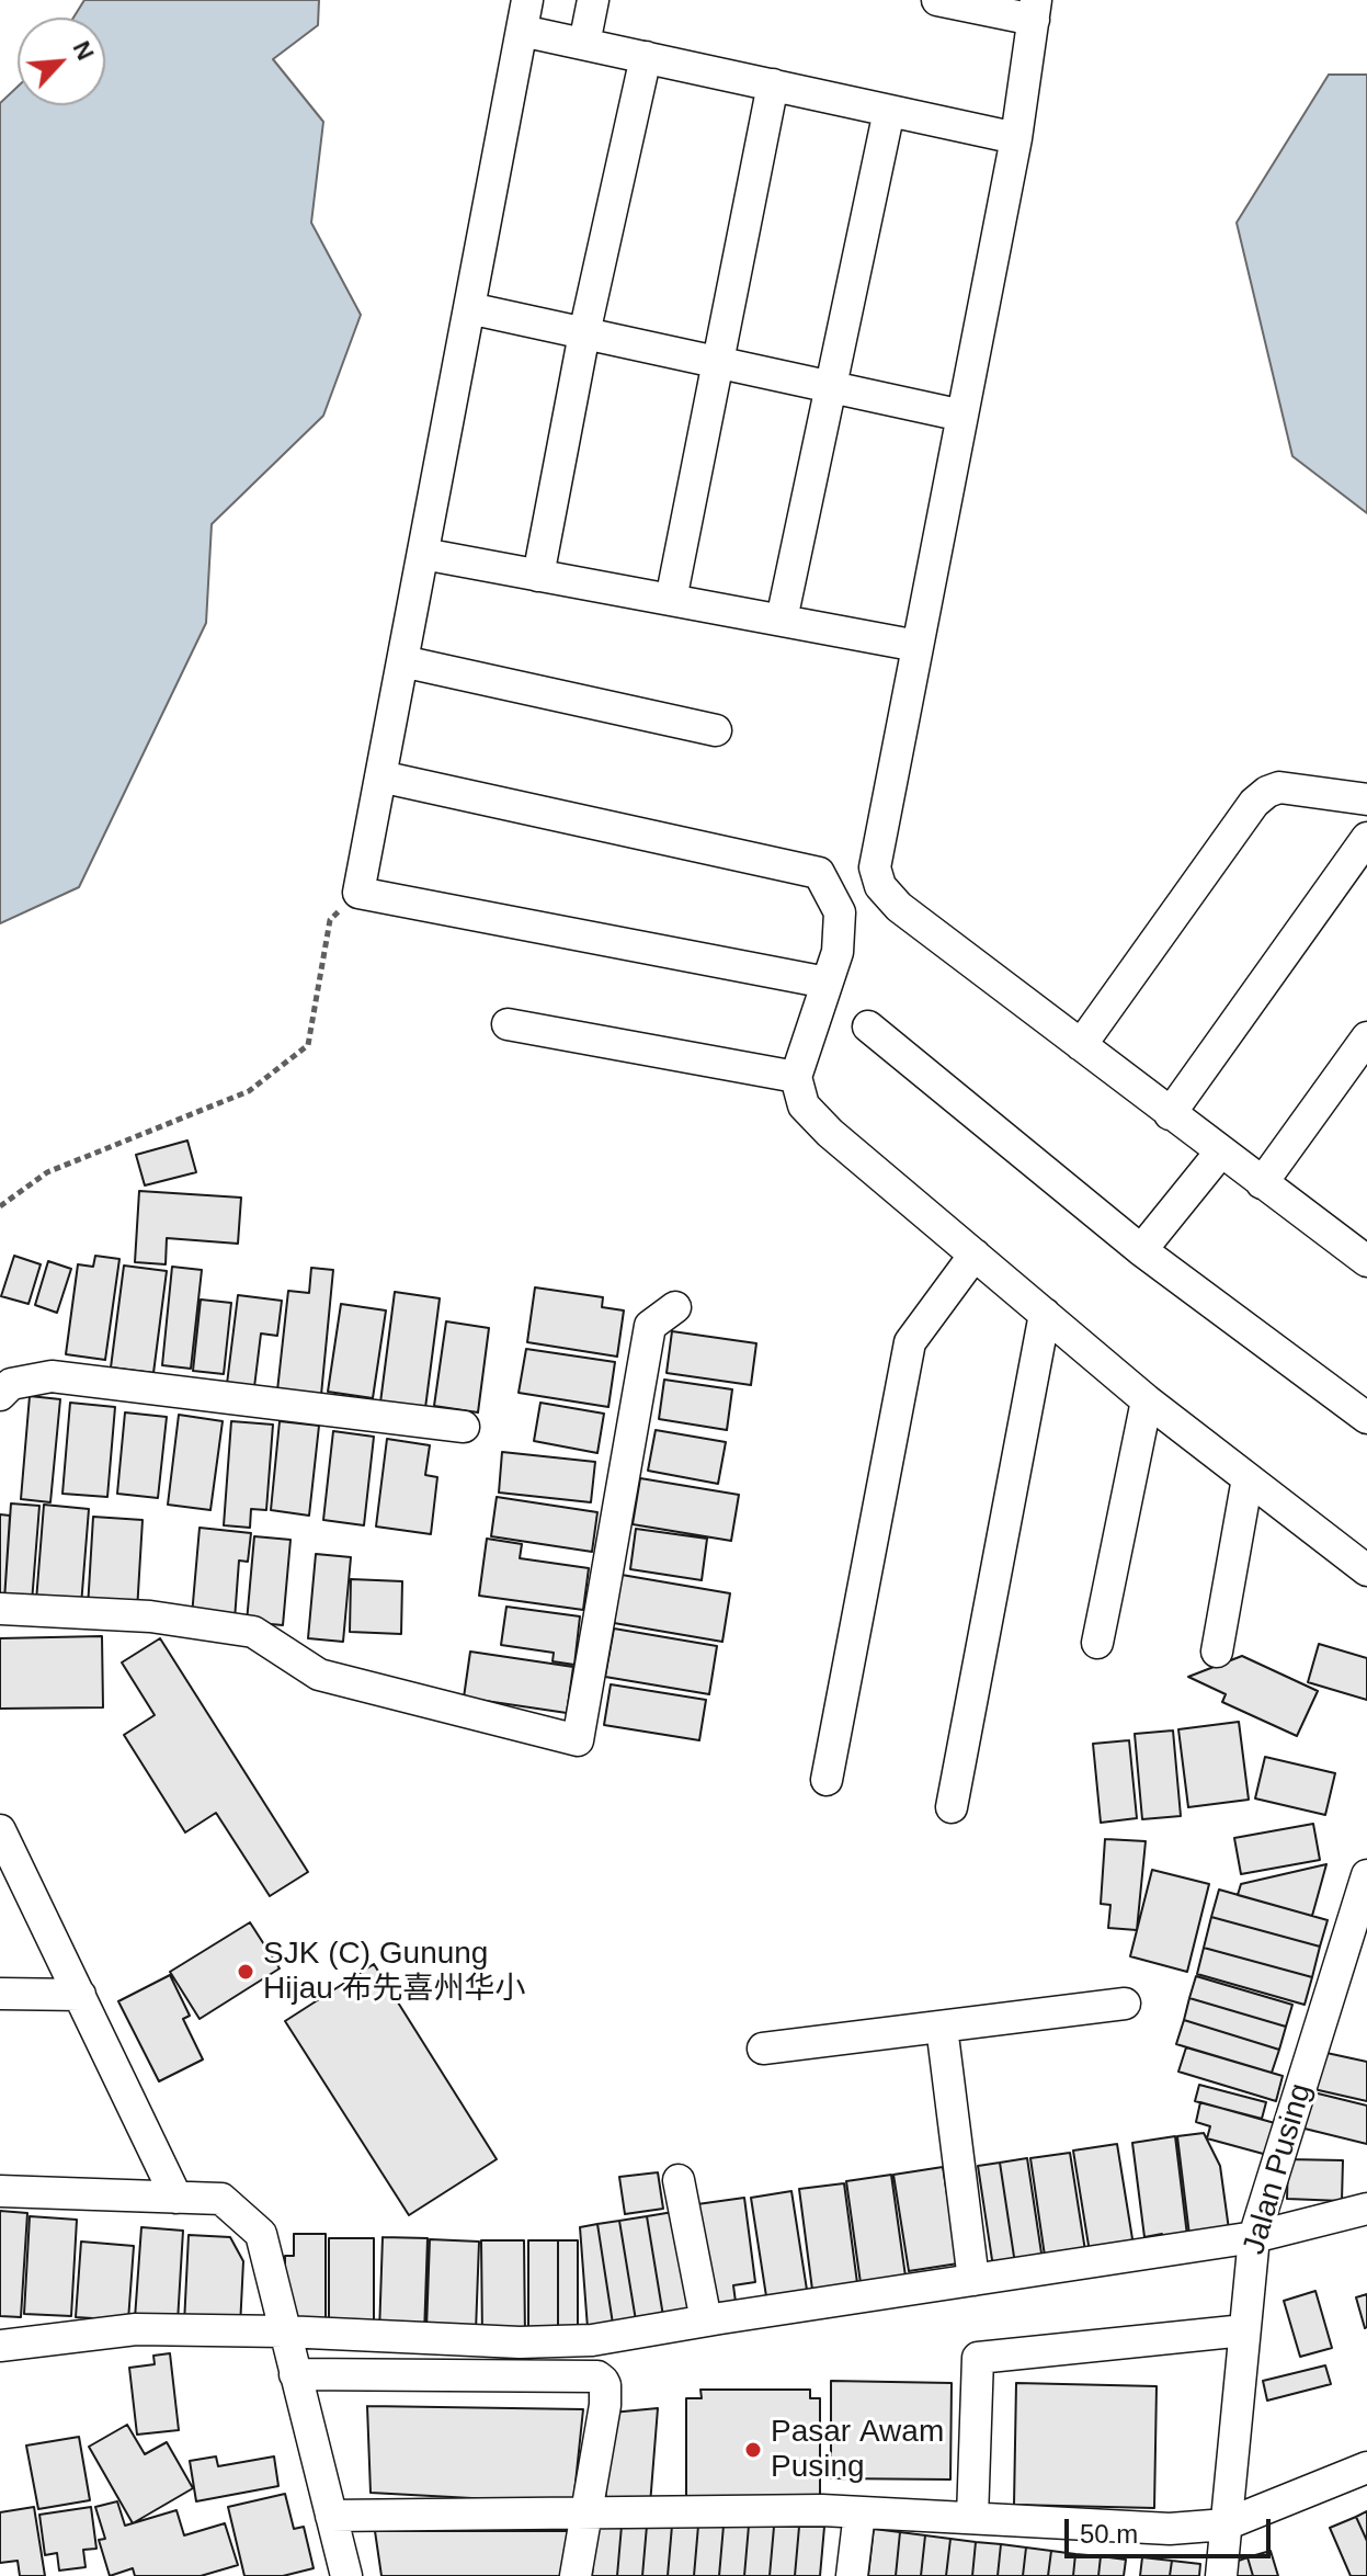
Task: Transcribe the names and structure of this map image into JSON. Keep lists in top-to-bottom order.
{
  "streets": {
    "street": ["Jalan Pusing"]
  },
  "places": ["SJK (C) Gunung Hijau 布先喜州华小", "Pasar Awam Pusing"],
  "scale_bar": "50 m",
  "north": "top right"
}
